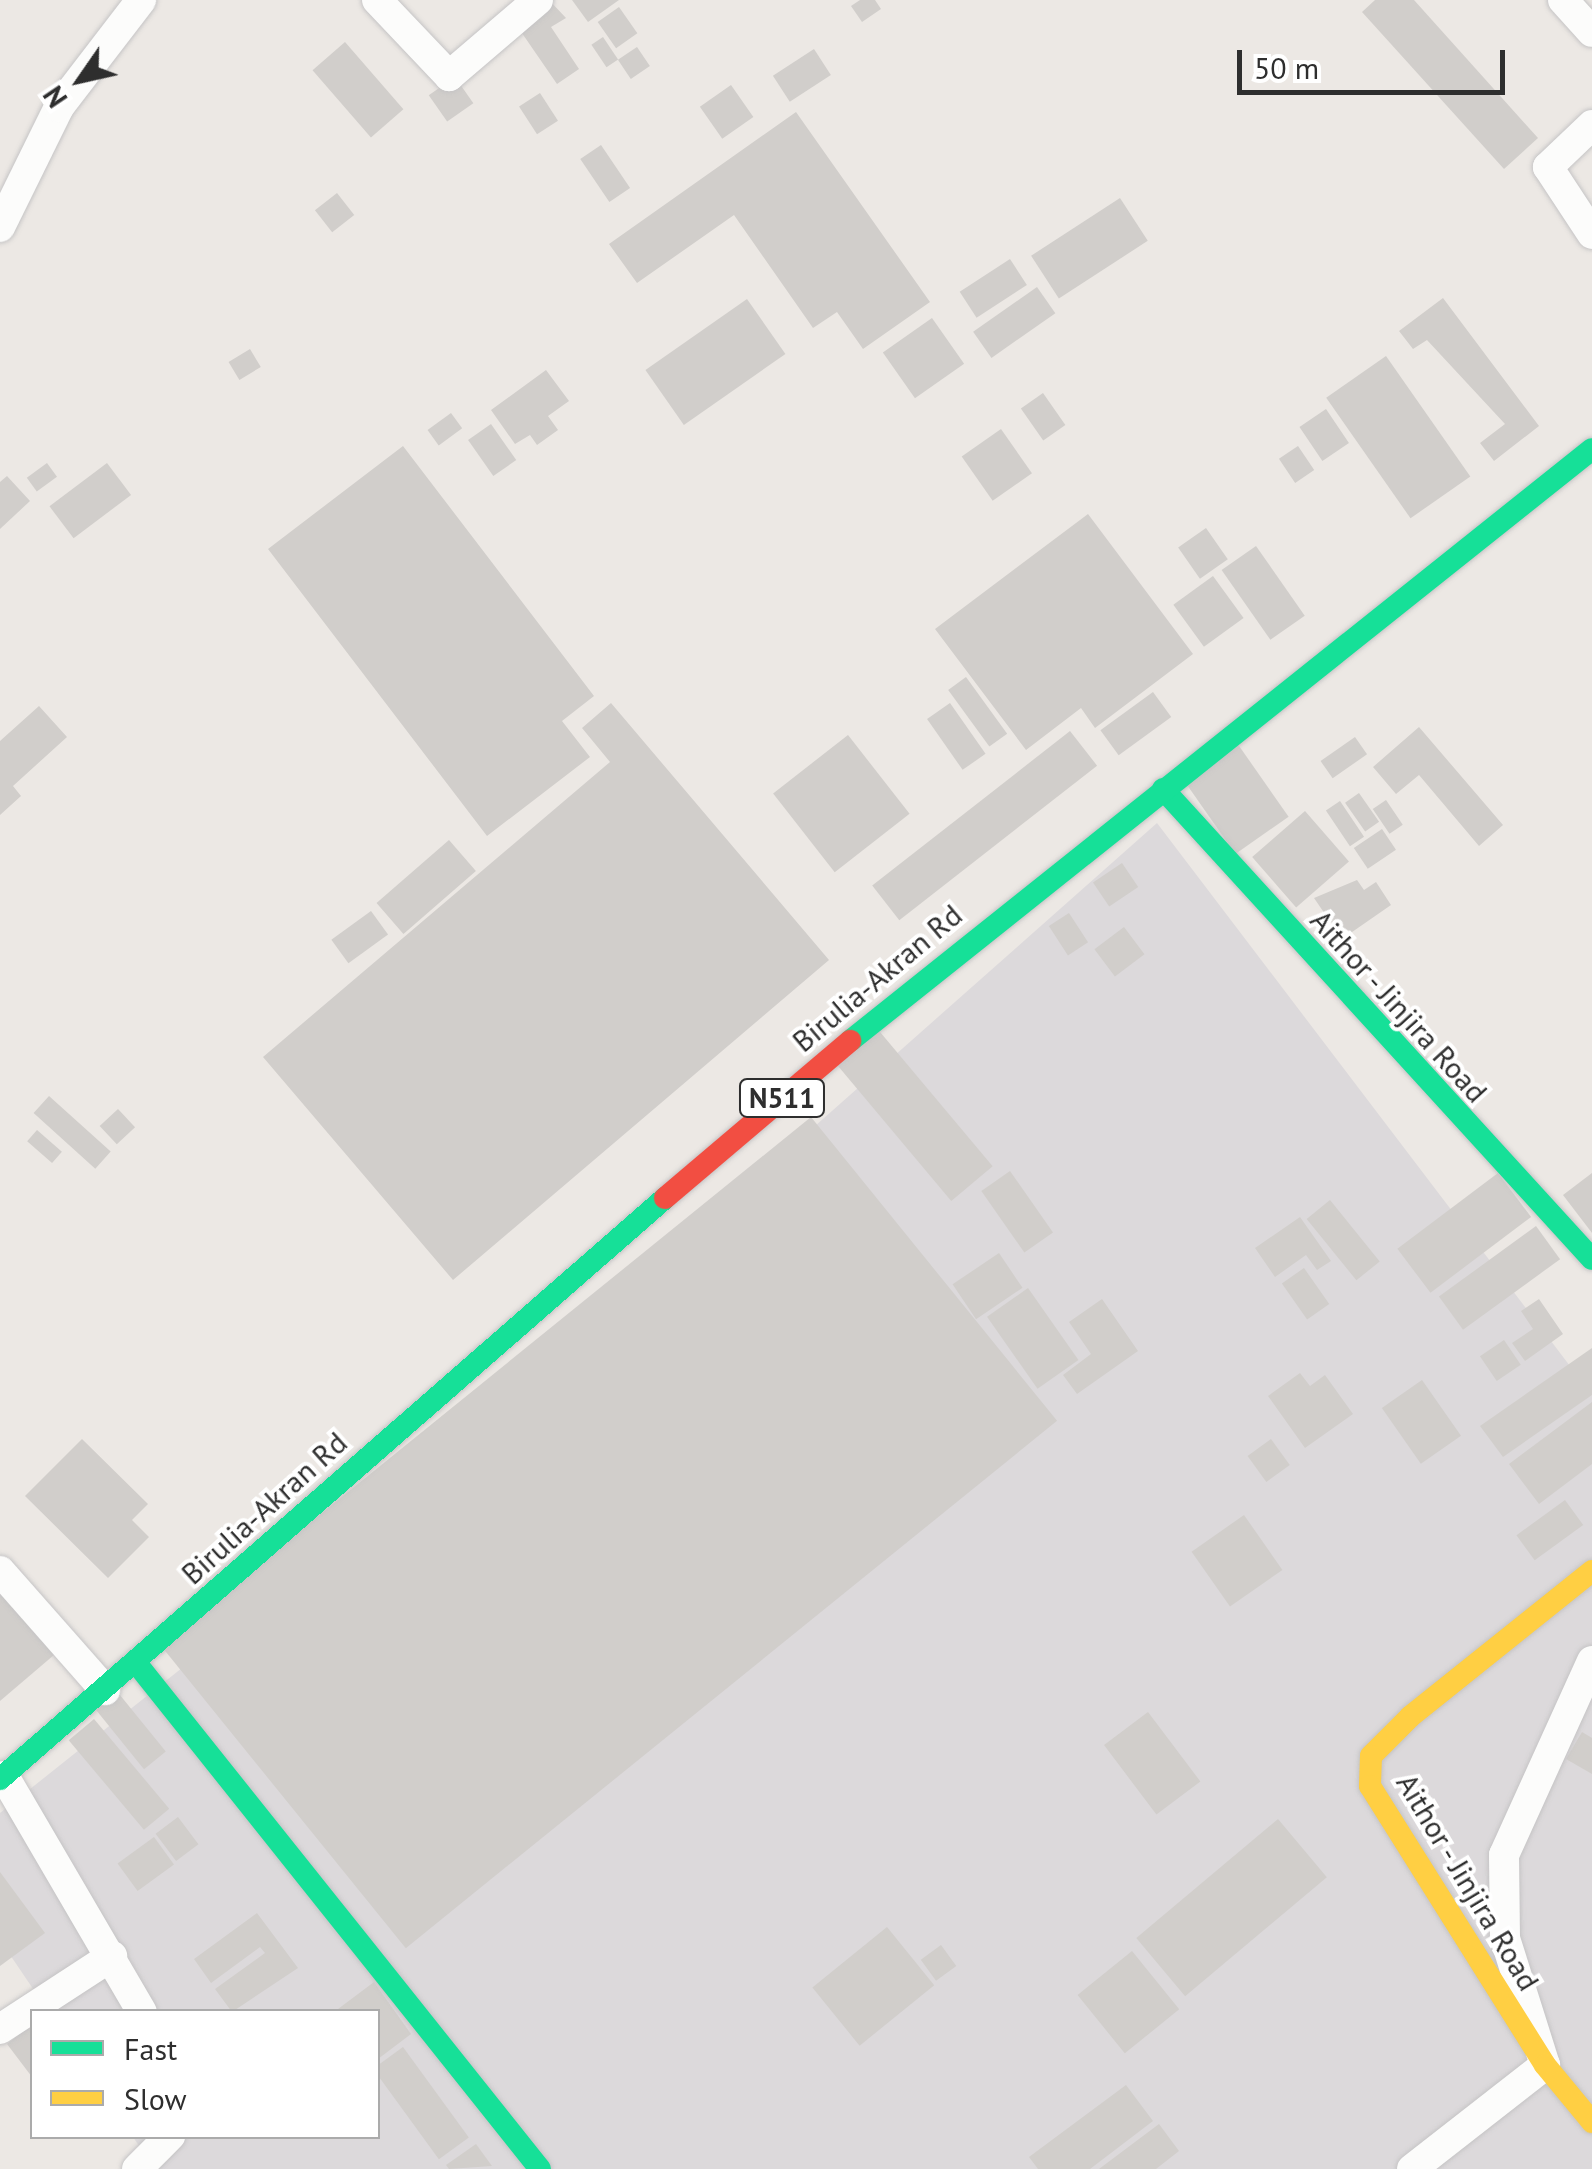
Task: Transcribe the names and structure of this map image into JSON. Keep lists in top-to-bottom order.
{
  "streets": {
    "main road": ["Birulia-Akran Rd", "Aithor - Jinjira Road", "N511"]
  },
  "crossings": [
    ["Birulia-Akran Rd", "Aithor - Jinjira Road"]
  ],
  "legend": ["Fast", "Slow"],
  "scale_bar": "50 m",
  "north": "bottom left"
}
